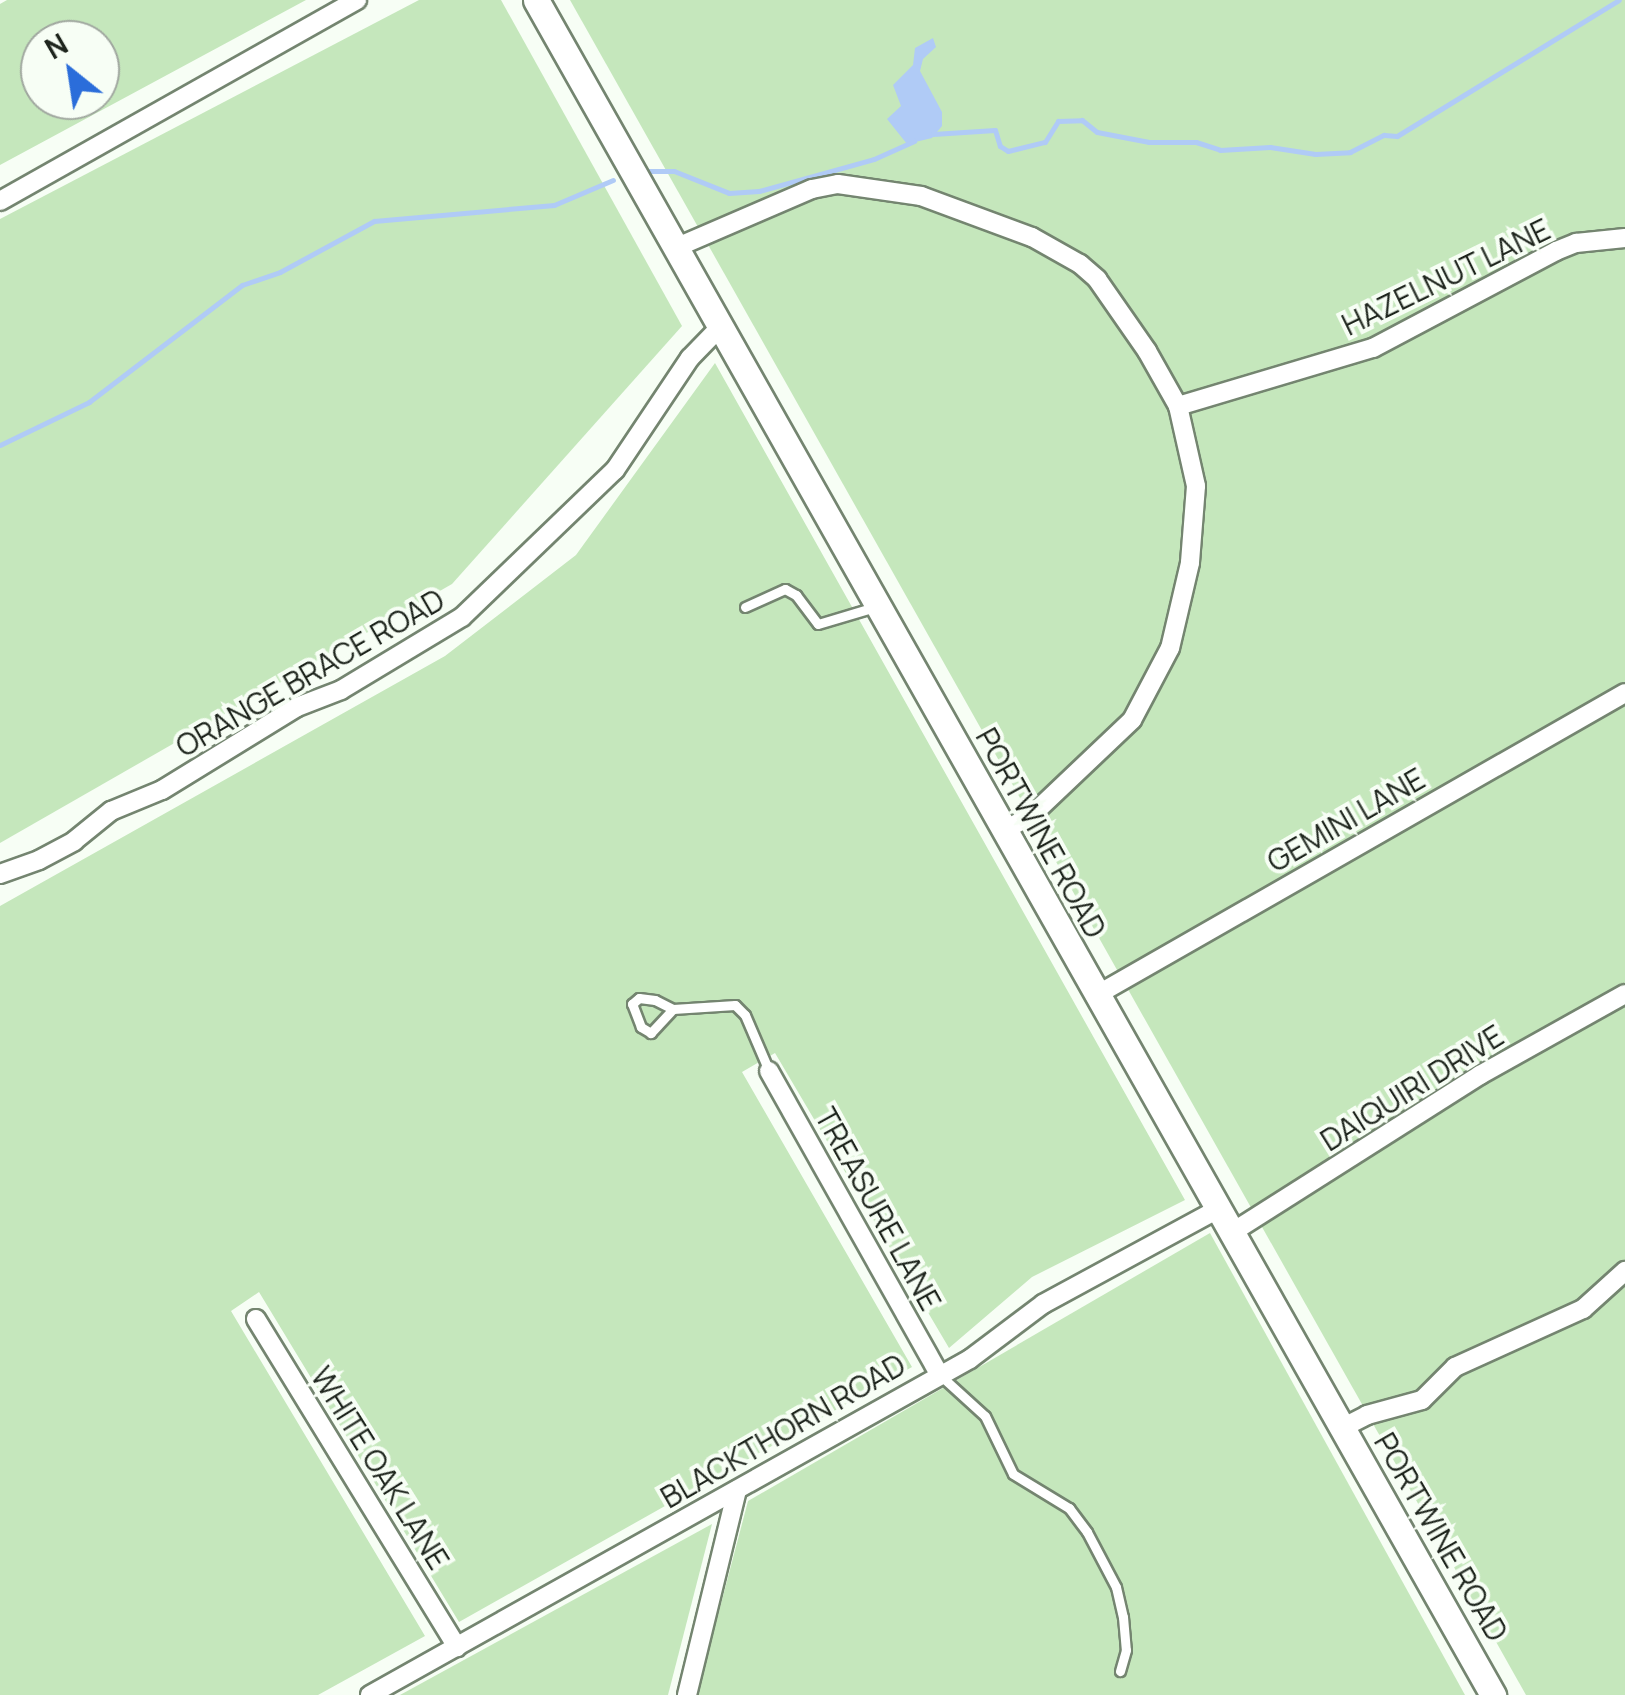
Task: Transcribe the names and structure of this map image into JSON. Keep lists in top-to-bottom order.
{
  "streets": {
    "street": [
      "HAZELNUT LANE",
      "ORANGE BRACE ROAD",
      "GEMINI LANE",
      "PORTWINE ROAD",
      "DAIQUIRI DRIVE",
      "TREASURE LANE",
      "BLACKTHORN ROAD",
      "WHITE OAK LANE"
    ]
  },
  "crossings": [
    ["ORANGE BRACE ROAD", "PORTWINE ROAD"],
    ["GEMINI LANE", "PORTWINE ROAD"],
    ["PORTWINE ROAD", "DAIQUIRI DRIVE"],
    ["PORTWINE ROAD", "BLACKTHORN ROAD"],
    ["TREASURE LANE", "BLACKTHORN ROAD"],
    ["BLACKTHORN ROAD", "WHITE OAK LANE"]
  ],
  "north": "top left"
}
